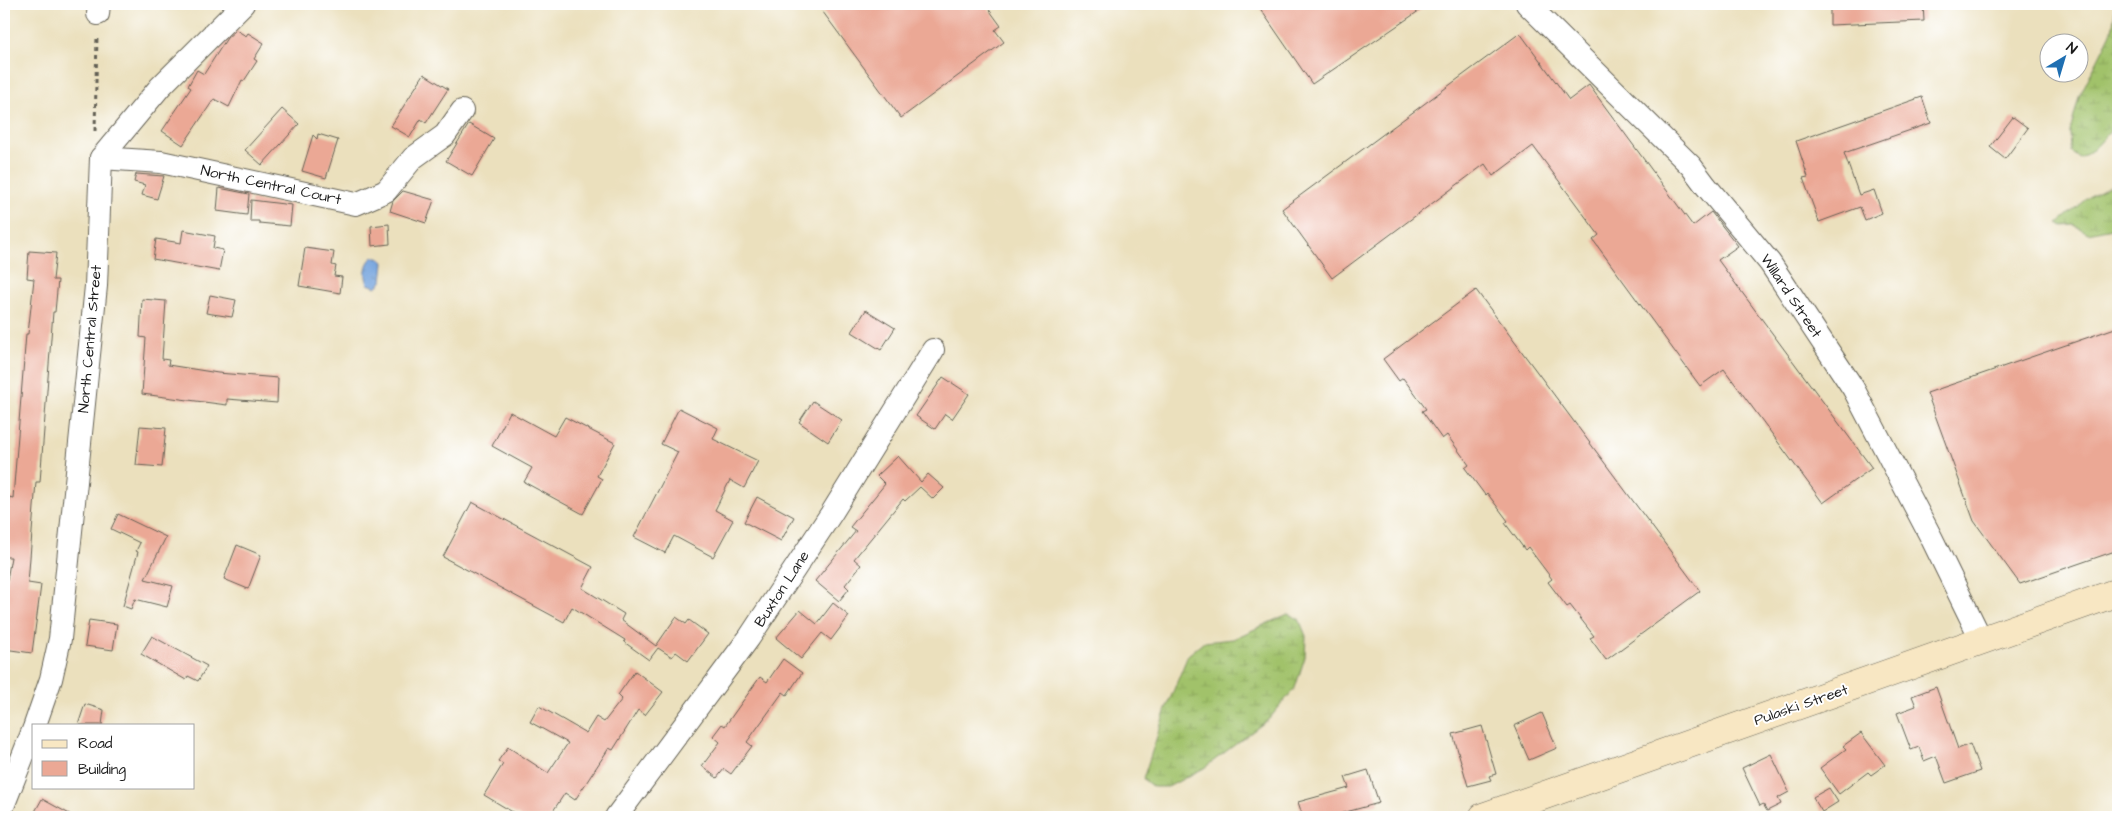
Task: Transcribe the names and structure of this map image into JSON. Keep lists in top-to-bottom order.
{
  "streets": {
    "main road": ["Pulaski Street"],
    "street": [
      "North Central Court",
      "Willard Street",
      "North Central Street",
      "Buxton Lane"
    ]
  },
  "crossings": [
    ["North Central Court", "North Central Street"],
    ["Willard Street", "Pulaski Street"]
  ],
  "legend": ["Road", "Building"],
  "north": "top right"
}
